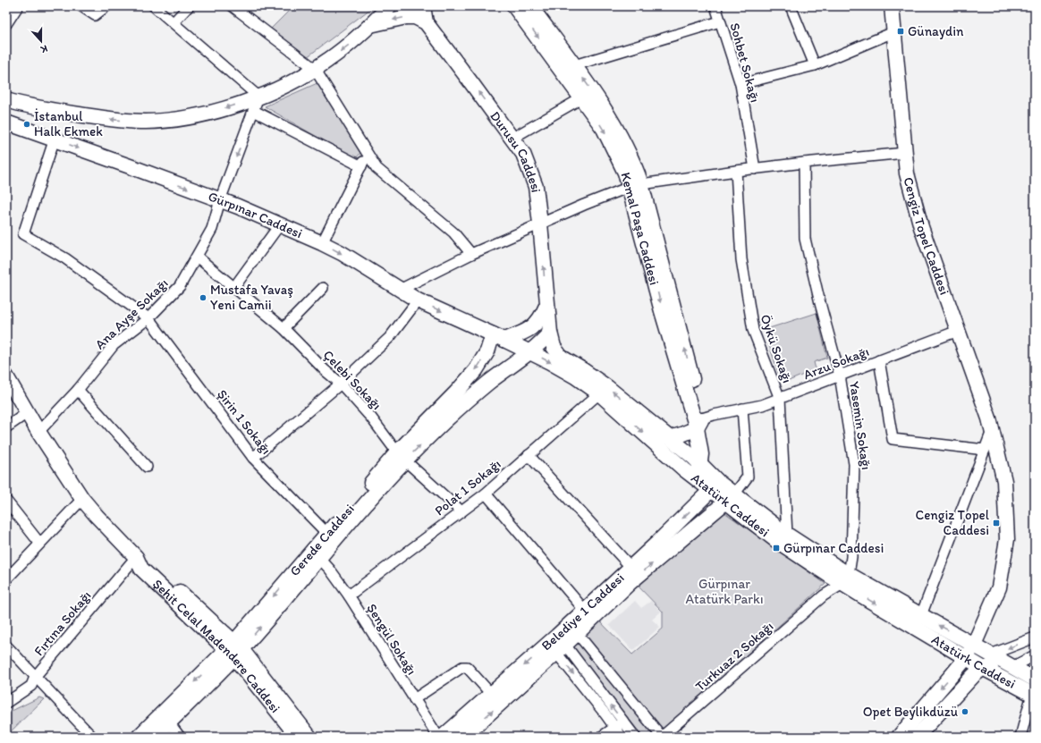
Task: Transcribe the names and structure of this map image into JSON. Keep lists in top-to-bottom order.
{
  "streets": {
    "street": [
      "Sohbet Sokağı",
      "Durusu Caddesi",
      "Gürpınar Caddesi",
      "Kemal Paşa Caddesi",
      "Cengiz Topel Caddesi",
      "Ana Ayşe Sokağı",
      "Öykü Sokağı",
      "Arzu Sokağı",
      "Çelebi Sokağı",
      "Şirin 1 Sokağı",
      "Yasemin Sokağı",
      "Polat 1 Sokağı",
      "Atatürk Caddesi",
      "Gerede Caddesi",
      "Belediye 1 Caddesi",
      "Fırtına Sokağı",
      "Şengül Sokağı",
      "Şehit Celal Madendere Caddesi",
      "Turkuaz 2 Sokağı"
    ]
  },
  "crossings": [
    ["Durusu Caddesi", "Atatürk Caddesi"],
    ["Gürpınar Caddesi", "Ana Ayşe Sokağı"],
    ["Gürpınar Caddesi", "Şirin 1 Sokağı"],
    ["Gürpınar Caddesi", "Atatürk Caddesi"],
    ["Gürpınar Caddesi", "Gerede Caddesi"],
    ["Kemal Paşa Caddesi", "Arzu Sokağı"],
    ["Kemal Paşa Caddesi", "Atatürk Caddesi"],
    ["Kemal Paşa Caddesi", "Belediye 1 Caddesi"],
    ["Cengiz Topel Caddesi", "Arzu Sokağı"],
    ["Cengiz Topel Caddesi", "Atatürk Caddesi"],
    ["Ana Ayşe Sokağı", "Çelebi Sokağı"],
    ["Ana Ayşe Sokağı", "Şirin 1 Sokağı"],
    ["Ana Ayşe Sokağı", "Şehit Celal Madendere Caddesi"],
    ["Öykü Sokağı", "Arzu Sokağı"],
    ["Öykü Sokağı", "Atatürk Caddesi"],
    ["Arzu Sokağı", "Yasemin Sokağı"],
    ["Çelebi Sokağı", "Polat 1 Sokağı"],
    ["Çelebi Sokağı", "Gerede Caddesi"],
    ["Şirin 1 Sokağı", "Gerede Caddesi"],
    ["Yasemin Sokağı", "Atatürk Caddesi"],
    ["Yasemin Sokağı", "Turkuaz 2 Sokağı"],
    ["Polat 1 Sokağı", "Atatürk Caddesi"],
    ["Polat 1 Sokağı", "Şengül Sokağı"],
    ["Atatürk Caddesi", "Gerede Caddesi"],
    ["Atatürk Caddesi", "Belediye 1 Caddesi"],
    ["Atatürk Caddesi", "Turkuaz 2 Sokağı"],
    ["Gerede Caddesi", "Şengül Sokağı"],
    ["Gerede Caddesi", "Şehit Celal Madendere Caddesi"],
    ["Fırtına Sokağı", "Şehit Celal Madendere Caddesi"]
  ],
  "parks": ["Gürpınar Atatürk Parkı"],
  "places": {
    "transit": ["Günaydin", "Cengiz Topel Caddesi", "Gürpınar Caddesi"],
    "other": ["İstanbul Halk Ekmek", "Mustafa Yavaş Yeni Camii", "Opet Beylikdüzü"]
  },
  "north": "bottom"
}
